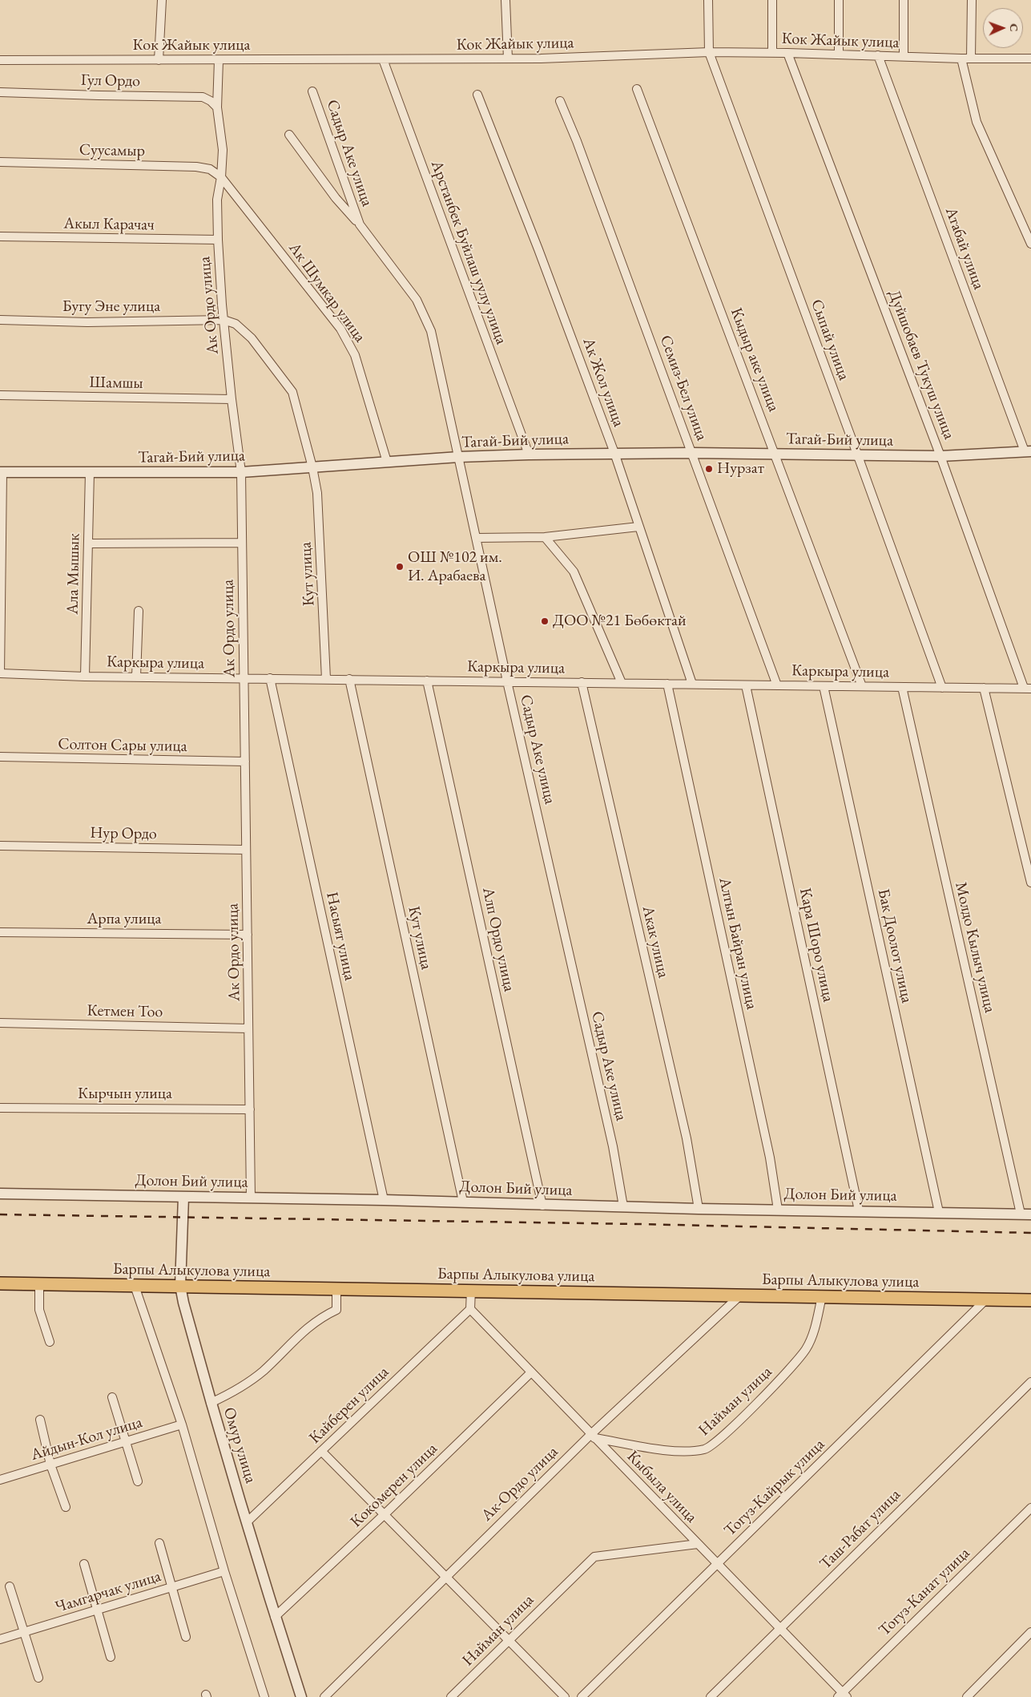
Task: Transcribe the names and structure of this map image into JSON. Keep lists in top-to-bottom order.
{
  "streets": {
    "main road": ["Барпы Алыкулова улица"],
    "street": [
      "Кок Жайык улица",
      "Гул Ордо",
      "Суусамыр",
      "Садыр Аке улица",
      "Акыл Карачач",
      "Атабай улица",
      "Арстанбек Буйлаш уулу улица",
      "Ак Шумкар улица",
      "Ак Ордо улица",
      "Бугу Эне улица",
      "Сыпай улица",
      "Кыдыр аке улица",
      "Дуйшобаев Тукуш улица",
      "Ак Жол улица",
      "Шамшы",
      "Семиз-Бел улица",
      "Тагай-Бий улица",
      "Ала Мышык",
      "Кут улица",
      "Каркыра улица",
      "Солтон Сары улица",
      "Нур Ордо",
      "Арпа улица",
      "Насыят улица",
      "Алп Ордо улица",
      "Акак улица",
      "Алтын Байран улица",
      "Кара Шоро улица",
      "Бак Доолот улица",
      "Молдо Кылыч улица",
      "Кетмен Тоо",
      "Кырчын улица",
      "Долон Бий улица",
      "Найман улица",
      "Кайберен улица",
      "Айдын-Кол улица",
      "Омур улица",
      "Ак-Ордо улица",
      "Кокомерен улица",
      "Кыбыла улица",
      "Тогуз-Кайрык улица",
      "Таш-Рабат улица",
      "Чамгарчак улица",
      "Тогуз-Канат улица"
    ]
  },
  "crossings": [
    ["Кок Жайык улица", "Атабай улица"],
    ["Кок Жайык улица", "Арстанбек Буйлаш уулу улица"],
    ["Кок Жайык улица", "Ак Ордо улица"],
    ["Кок Жайык улица", "Сыпай улица"],
    ["Кок Жайык улица", "Дуйшобаев Тукуш улица"],
    ["Гул Ордо", "Ак Ордо улица"],
    ["Суусамыр", "Ак Шумкар улица"],
    ["Суусамыр", "Ак Ордо улица"],
    ["Садыр Аке улица", "Тагай-Бий улица"],
    ["Садыр Аке улица", "Каркыра улица"],
    ["Садыр Аке улица", "Долон Бий улица"],
    ["Акыл Карачач", "Ак Ордо улица"],
    ["Атабай улица", "Тагай-Бий улица"],
    ["Арстанбек Буйлаш уулу улица", "Тагай-Бий улица"],
    ["Ак Шумкар улица", "Ак Ордо улица"],
    ["Ак Шумкар улица", "Тагай-Бий улица"],
    ["Ак Ордо улица", "Бугу Эне улица"],
    ["Ак Ордо улица", "Шамшы"],
    ["Ак Ордо улица", "Тагай-Бий улица"],
    ["Ак Ордо улица", "Кут улица"],
    ["Ак Ордо улица", "Каркыра улица"],
    ["Ак Ордо улица", "Солтон Сары улица"],
    ["Ак Ордо улица", "Нур Ордо"],
    ["Ак Ордо улица", "Арпа улица"],
    ["Ак Ордо улица", "Кетмен Тоо"],
    ["Ак Ордо улица", "Кырчын улица"],
    ["Ак Ордо улица", "Долон Бий улица"],
    ["Бугу Эне улица", "Кут улица"],
    ["Сыпай улица", "Тагай-Бий улица"],
    ["Сыпай улица", "Каркыра улица"],
    ["Кыдыр аке улица", "Тагай-Бий улица"],
    ["Кыдыр аке улица", "Каркыра улица"],
    ["Дуйшобаев Тукуш улица", "Тагай-Бий улица"],
    ["Дуйшобаев Тукуш улица", "Каркыра улица"],
    ["Ак Жол улица", "Тагай-Бий улица"],
    ["Ак Жол улица", "Каркыра улица"],
    ["Семиз-Бел улица", "Тагай-Бий улица"],
    ["Семиз-Бел улица", "Каркыра улица"],
    ["Тагай-Бий улица", "Ала Мышык"],
    ["Тагай-Бий улица", "Кут улица"],
    ["Ала Мышык", "Каркыра улица"],
    ["Кут улица", "Каркыра улица"],
    ["Кут улица", "Долон Бий улица"],
    ["Каркыра улица", "Насыят улица"],
    ["Каркыра улица", "Алп Ордо улица"],
    ["Каркыра улица", "Акак улица"],
    ["Каркыра улица", "Алтын Байран улица"],
    ["Каркыра улица", "Кара Шоро улица"],
    ["Каркыра улица", "Бак Доолот улица"],
    ["Каркыра улица", "Молдо Кылыч улица"],
    ["Насыят улица", "Долон Бий улица"],
    ["Алп Ордо улица", "Долон Бий улица"],
    ["Акак улица", "Долон Бий улица"],
    ["Алтын Байран улица", "Долон Бий улица"],
    ["Кара Шоро улица", "Долон Бий улица"],
    ["Бак Доолот улица", "Долон Бий улица"],
    ["Молдо Кылыч улица", "Долон Бий улица"],
    ["Долон Бий улица", "Омур улица"],
    ["Барпы Алыкулова улица", "Найман улица"],
    ["Барпы Алыкулова улица", "Омур улица"],
    ["Барпы Алыкулова улица", "Ак-Ордо улица"],
    ["Барпы Алыкулова улица", "Тогуз-Кайрык улица"],
    ["Найман улица", "Ак-Ордо улица"],
    ["Найман улица", "Кыбыла улица"],
    ["Кайберен улица", "Омур улица"],
    ["Кайберен улица", "Кыбыла улица"],
    ["Омур улица", "Кокомерен улица"],
    ["Ак-Ордо улица", "Кыбыла улица"],
    ["Кокомерен улица", "Кыбыла улица"],
    ["Кыбыла улица", "Тогуз-Кайрык улица"],
    ["Кыбыла улица", "Таш-Рабат улица"],
    ["Кыбыла улица", "Тогуз-Канат улица"]
  ],
  "places": ["Нурзат", "ОШ №102 им. И. Арабаева", "ДОО №21 Бөбөктай"],
  "north": "right"
}
